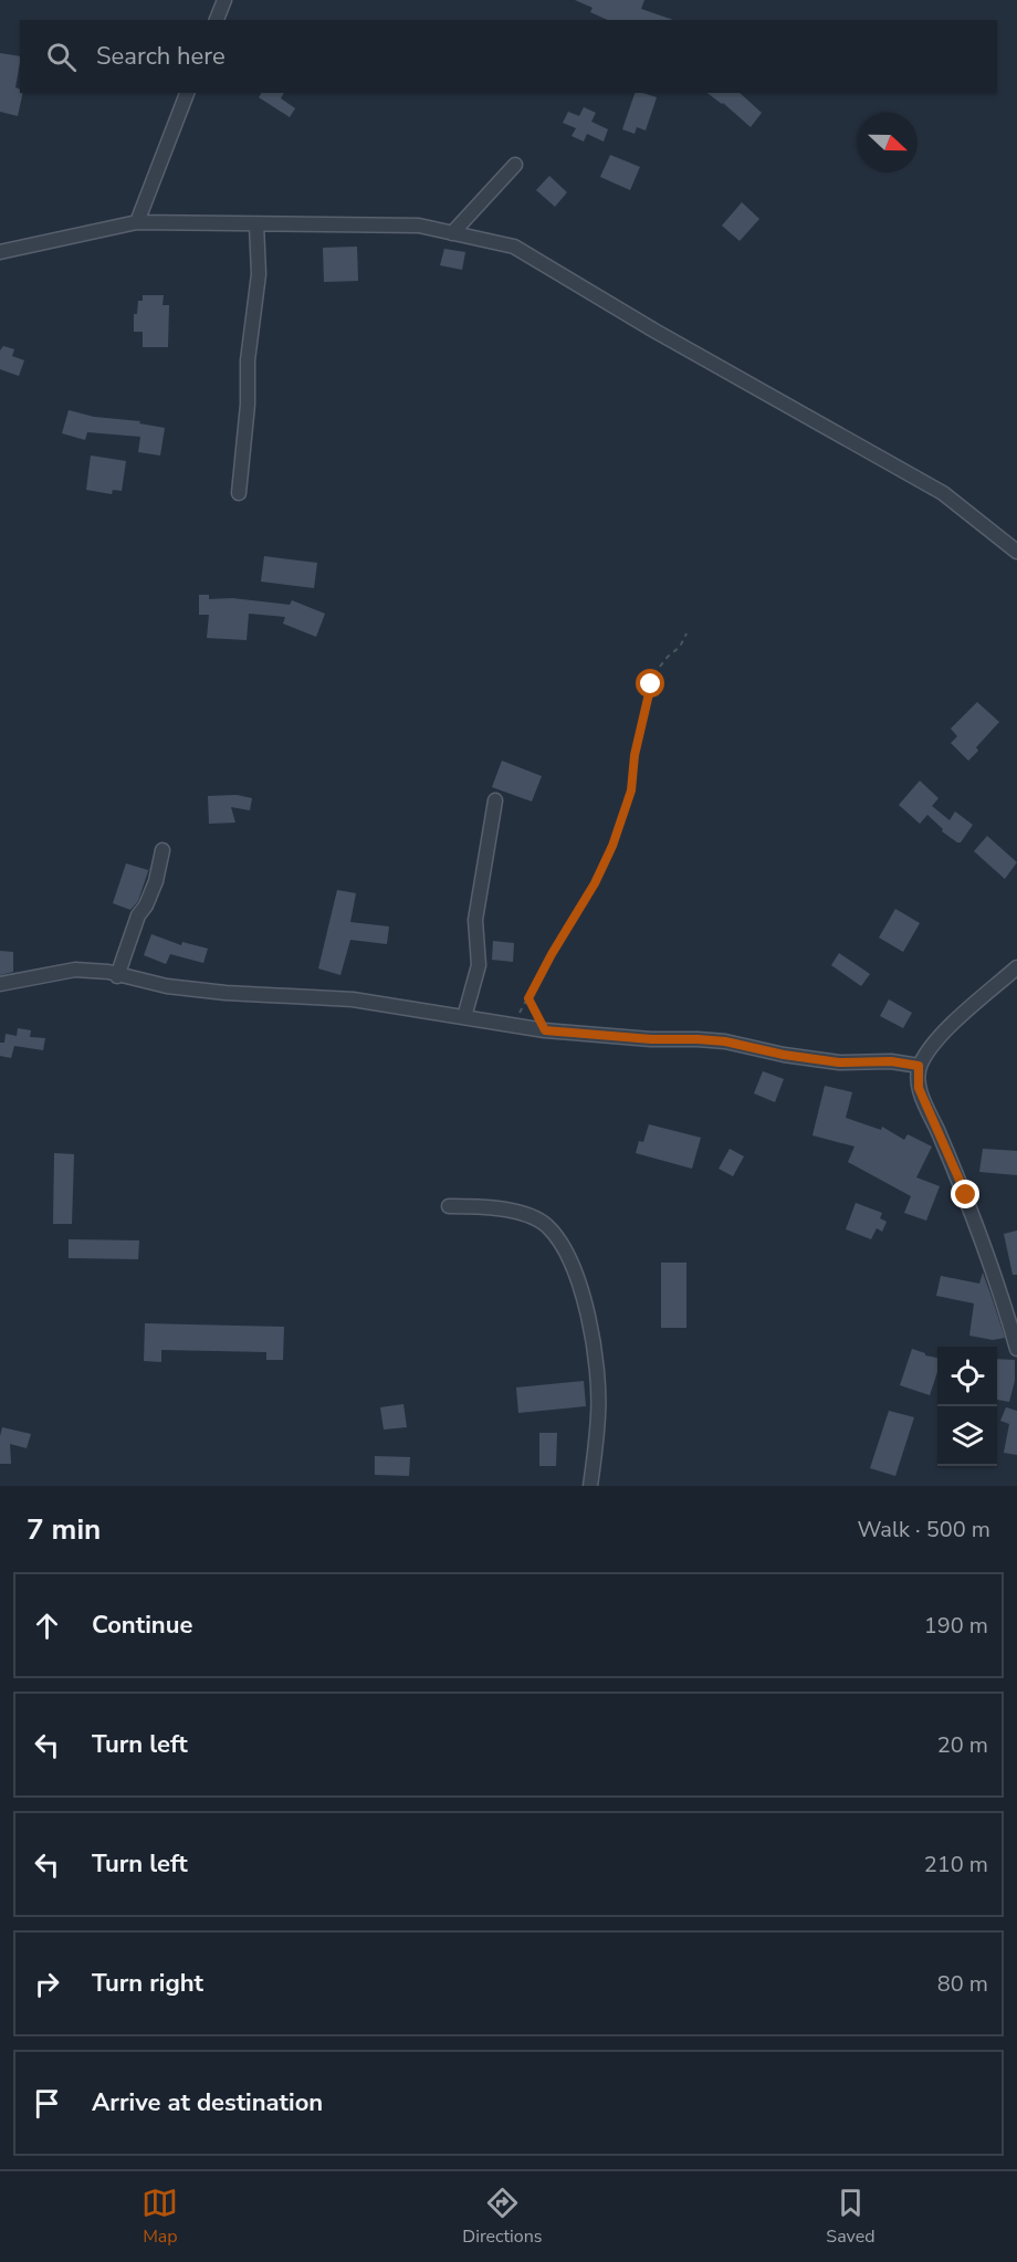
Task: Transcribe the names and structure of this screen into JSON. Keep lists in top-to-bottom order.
{
  "north": "right",
  "page": {
    "search": "Search here",
    "heading": ["7 min", "Walk · 500 m"],
    "list": [
      ["Continue", "190 m"],
      ["Turn left", "20 m"],
      ["Turn left", "210 m"],
      ["Turn right", "80 m"],
      "Arrive at destination"
    ],
    "nav": ["Map", "Directions", "Saved"]
  }
}
